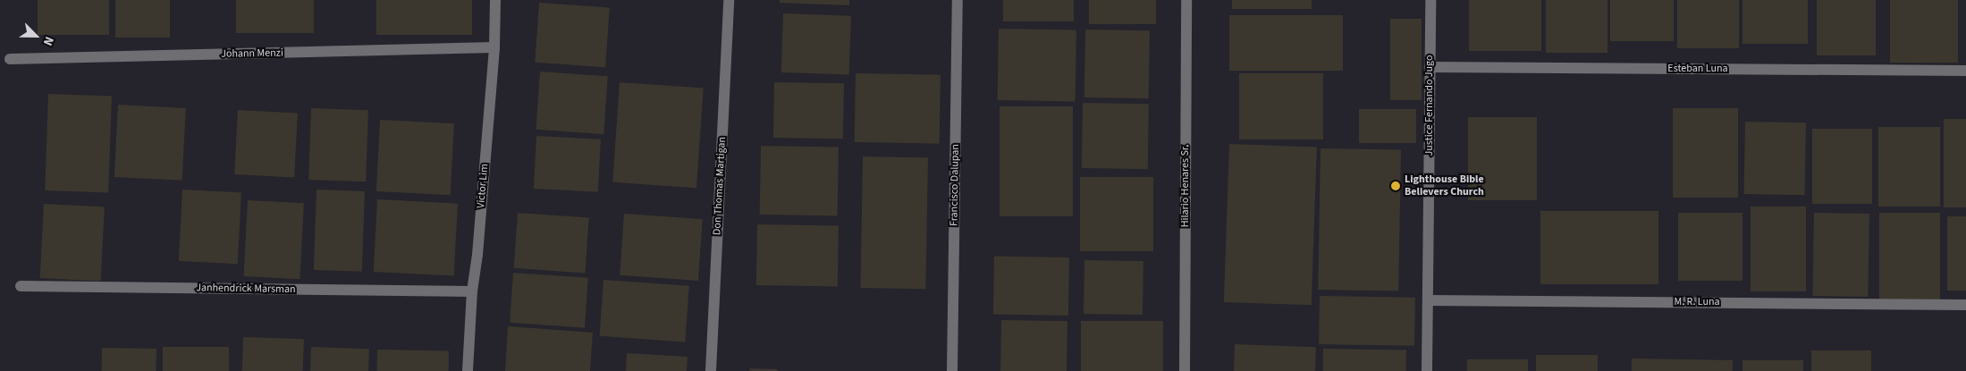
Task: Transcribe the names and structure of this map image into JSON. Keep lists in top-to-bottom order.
{
  "streets": {
    "street": [
      "Johann Menzi",
      "Esteban Luna",
      "Justice Fernando Jugo",
      "Francisco Dalupan",
      "Victor Lim",
      "Don Thomas Martigan",
      "Hilario Henares Sr.",
      "Janhendrick Marsman",
      "M. R. Luna"
    ]
  },
  "crossings": [
    ["Johann Menzi", "Victor Lim"],
    ["Esteban Luna", "Justice Fernando Jugo"],
    ["Justice Fernando Jugo", "M. R. Luna"],
    ["Victor Lim", "Janhendrick Marsman"]
  ],
  "places": ["Lighthouse Bible Believers Church"],
  "north": "bottom right"
}
